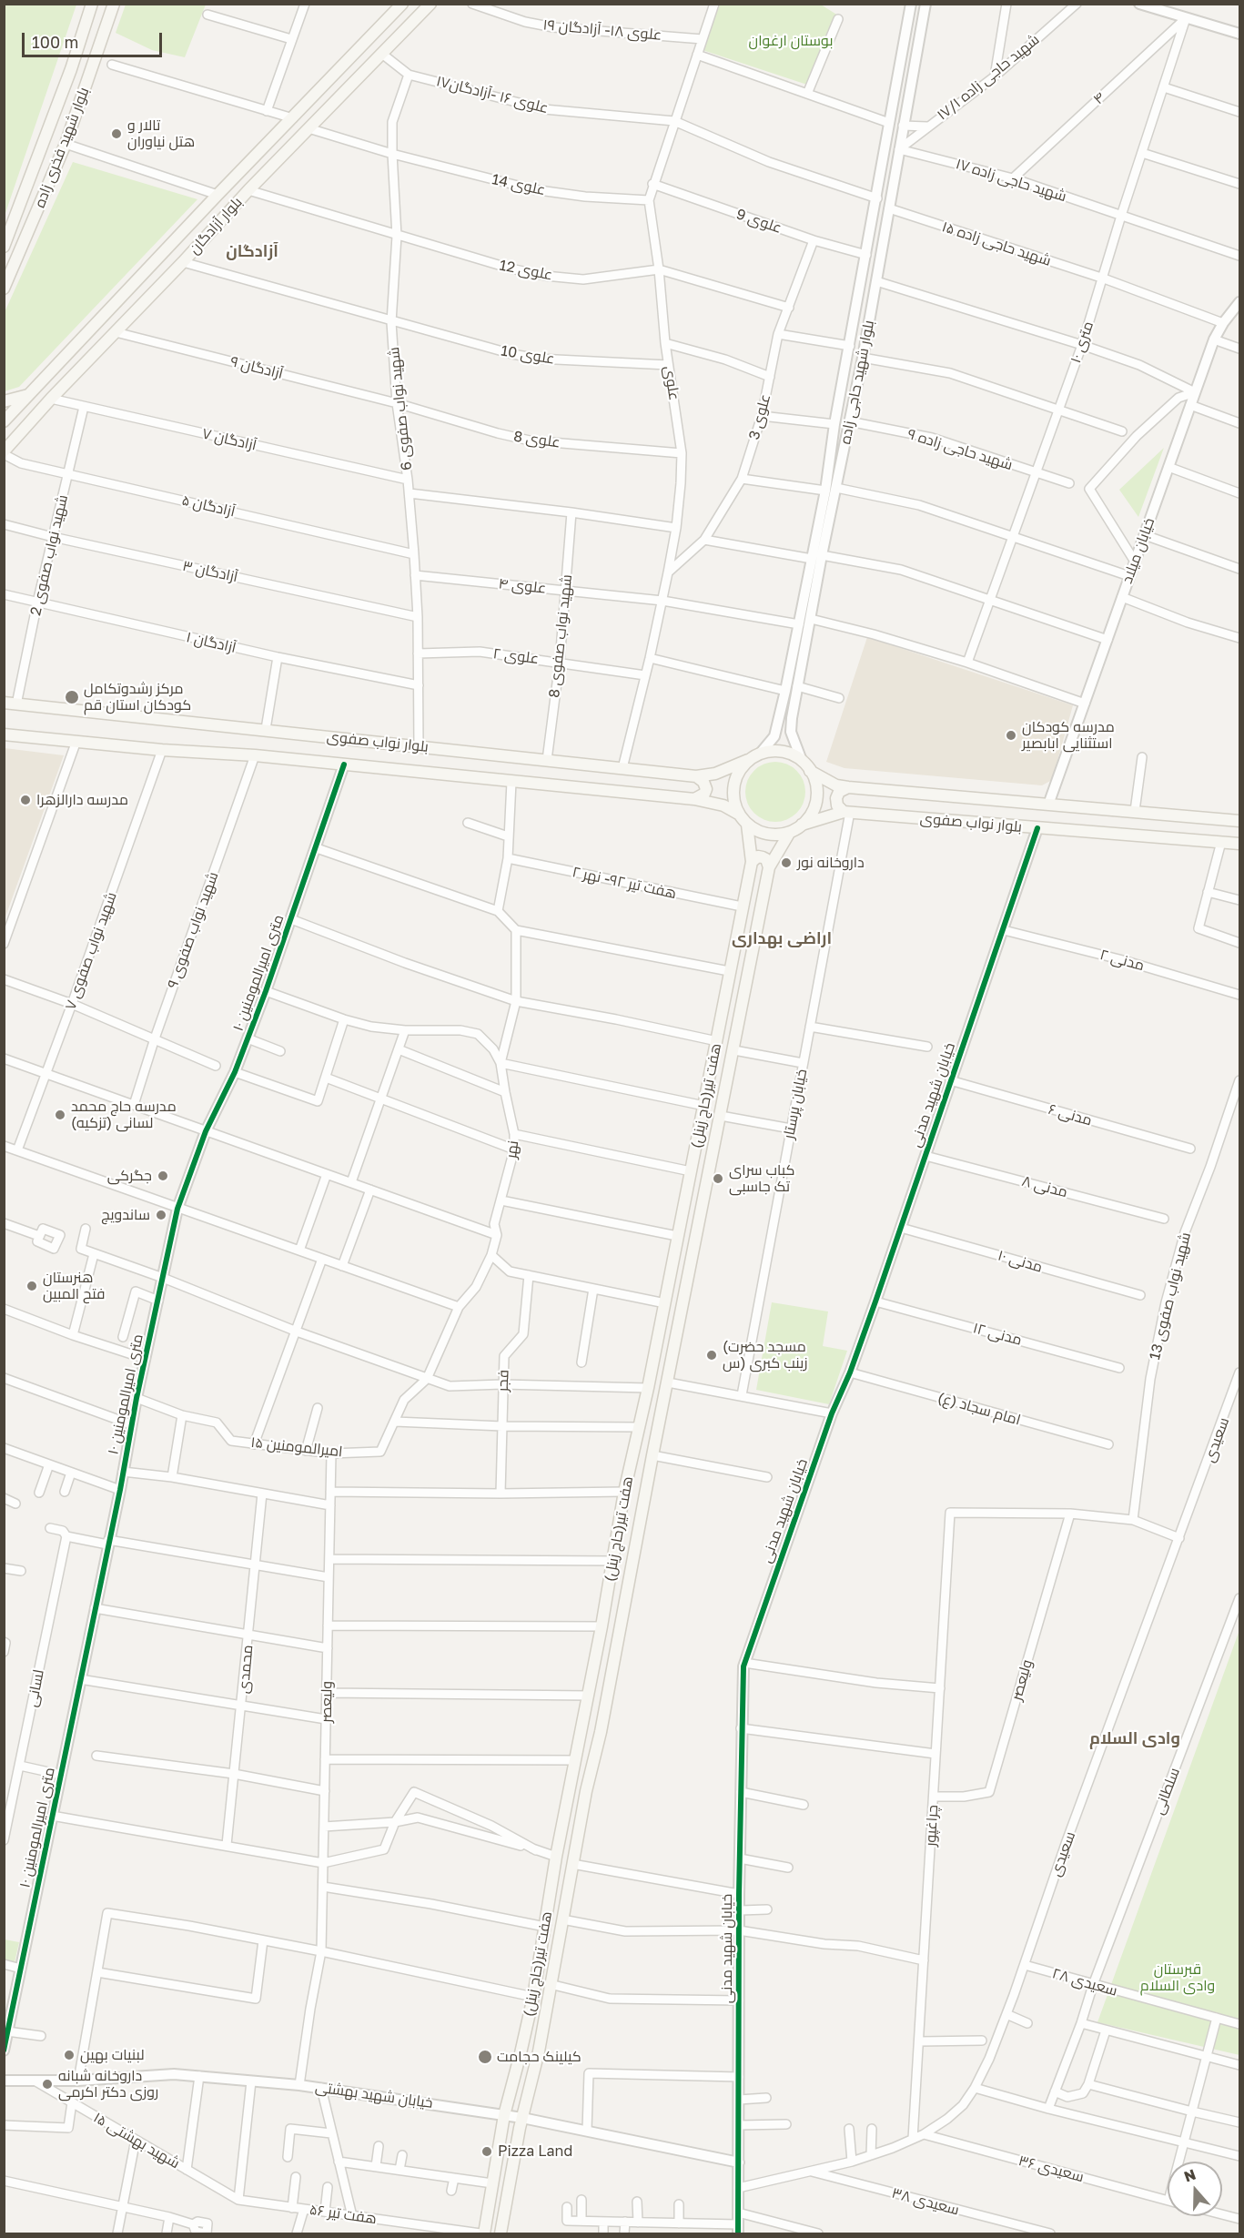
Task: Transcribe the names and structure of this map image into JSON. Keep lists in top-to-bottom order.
{
  "streets": {
    "main road": [
      "بلوار شهید فخری زاده",
      "بلوار آزادگان",
      "بلوار نواب صفوی",
      "هفت تیر(حاج زینل)"
    ],
    "street": [
      "علوی ۱٨- آزادگان ۱۹",
      "شهید حاجی زاده ۱۷/۱",
      "علوی ۱۶ -آزادگان۱۷",
      "۴",
      "شهید حاجی زاده ۱۷",
      "علوی 14",
      "علوی 9",
      "شهید حاجی زاده ۱۵",
      "علوی 12",
      "۱۰ متری",
      "علوی 10",
      "آزادگان ۹",
      "بلوار شهید حاجی زاده",
      "علوی",
      "شهید نواب صفوی 6",
      "علوی 3",
      "آزادگان ۷",
      "علوی 8",
      "شهید حاجی زاده ۹",
      "آزادگان ۵",
      "خیابان میلاد",
      "شهید نواب صفوی 2",
      "آزادگان ۳",
      "علوی ۴",
      "شهید نواب صفوی 8",
      "آزادگان ۱",
      "علوی ۲",
      "هفت تیر ۹۲- نهر ۲",
      "شهید نواب صفوی ۹",
      "شهید نواب صفوی ۷",
      "مدنی ۲",
      "۱۰ متری امیرالمومنین",
      "خیابان شهید مدنی",
      "خیابان پرستار",
      "مدنی ۶",
      "نهر",
      "مدنی ۸",
      "مدنی ۱۰",
      "شهید نواب صفوی 13",
      "مدنی ۱۲",
      "فجر",
      "امام سجاد (ع)",
      "سعیدی",
      "امیرالمومنین ۱۵",
      "محمدی",
      "ولیعصر",
      "لسانی",
      "سلطانی",
      "چراغپور",
      "سعیدی ۲۸",
      "خیابان شهید بهشتی",
      "شهید بهشتی ۱۵",
      "سعیدی ۳۶",
      "سعیدی ۳۸",
      "هفت تیر ۵۶"
    ]
  },
  "crossings": [
    ["علوی ۱٨- آزادگان ۱۹", "علوی"],
    ["شهید حاجی زاده ۱۷/۱", "شهید حاجی زاده ۱۷"],
    ["شهید حاجی زاده ۱۷/۱", "بلوار شهید حاجی زاده"],
    ["علوی ۱۶ -آزادگان۱۷", "بلوار آزادگان"],
    ["علوی ۱۶ -آزادگان۱۷", "بلوار شهید حاجی زاده"],
    ["علوی ۱۶ -آزادگان۱۷", "علوی"],
    ["علوی ۱۶ -آزادگان۱۷", "شهید نواب صفوی 6"],
    ["۴", "شهید حاجی زاده ۱۷"],
    ["۴", "۱۰ متری"],
    ["شهید حاجی زاده ۱۷", "۱۰ متری"],
    ["شهید حاجی زاده ۱۷", "بلوار شهید حاجی زاده"],
    ["علوی 14", "بلوار آزادگان"],
    ["علوی 14", "علوی"],
    ["علوی 14", "شهید نواب صفوی 6"],
    ["علوی 9", "بلوار شهید حاجی زاده"],
    ["علوی 9", "علوی"],
    ["علوی 9", "علوی 3"],
    ["بلوار آزادگان", "علوی 12"],
    ["بلوار آزادگان", "علوی 10"],
    ["بلوار آزادگان", "آزادگان ۹"],
    ["بلوار آزادگان", "آزادگان ۷"],
    ["بلوار آزادگان", "آزادگان ۵"],
    ["شهید حاجی زاده ۱۵", "۱۰ متری"],
    ["شهید حاجی زاده ۱۵", "بلوار شهید حاجی زاده"],
    ["شهید حاجی زاده ۱۵", "خیابان میلاد"],
    ["علوی 12", "علوی"],
    ["علوی 12", "شهید نواب صفوی 6"],
    ["۱۰ متری", "شهید حاجی زاده ۹"],
    ["علوی 10", "علوی"],
    ["علوی 10", "شهید نواب صفوی 6"],
    ["آزادگان ۹", "شهید نواب صفوی 6"],
    ["آزادگان ۹", "علوی 8"],
    ["بلوار شهید حاجی زاده", "شهید حاجی زاده ۹"],
    ["بلوار شهید حاجی زاده", "علوی ۴"],
    ["بلوار شهید حاجی زاده", "بلوار نواب صفوی"],
    ["بلوار شهید حاجی زاده", "هفت تیر(حاج زینل)"],
    ["علوی", "علوی 3"],
    ["علوی", "علوی 8"],
    ["علوی", "علوی ۴"],
    ["علوی", "علوی ۲"],
    ["علوی", "بلوار نواب صفوی"],
    ["شهید نواب صفوی 6", "آزادگان ۷"],
    ["شهید نواب صفوی 6", "علوی 8"],
    ["شهید نواب صفوی 6", "آزادگان ۵"],
    ["شهید نواب صفوی 6", "آزادگان ۳"],
    ["شهید نواب صفوی 6", "علوی ۴"],
    ["شهید نواب صفوی 6", "آزادگان ۱"],
    ["شهید نواب صفوی 6", "علوی ۲"],
    ["شهید نواب صفوی 6", "بلوار نواب صفوی"],
    ["آزادگان ۷", "شهید نواب صفوی 2"],
    ["آزادگان ۵", "شهید نواب صفوی 2"],
    ["خیابان میلاد", "بلوار نواب صفوی"],
    ["شهید نواب صفوی 2", "آزادگان ۳"],
    ["شهید نواب صفوی 2", "آزادگان ۱"],
    ["شهید نواب صفوی 2", "بلوار نواب صفوی"],
    ["علوی ۴", "شهید نواب صفوی 8"],
    ["شهید نواب صفوی 8", "علوی ۲"],
    ["شهید نواب صفوی 8", "بلوار نواب صفوی"],
    ["بلوار نواب صفوی", "شهید نواب صفوی ۹"],
    ["بلوار نواب صفوی", "شهید نواب صفوی ۷"],
    ["بلوار نواب صفوی", "۱۰ متری امیرالمومنین"],
    ["بلوار نواب صفوی", "خیابان شهید مدنی"],
    ["بلوار نواب صفوی", "هفت تیر(حاج زینل)"],
    ["بلوار نواب صفوی", "خیابان پرستار"],
    ["هفت تیر ۹۲- نهر ۲", "هفت تیر(حاج زینل)"],
    ["مدنی ۲", "خیابان شهید مدنی"],
    ["۱۰ متری امیرالمومنین", "امیرالمومنین ۱۵"],
    ["خیابان شهید مدنی", "مدنی ۶"],
    ["خیابان شهید مدنی", "مدنی ۸"],
    ["خیابان شهید مدنی", "مدنی ۱۰"],
    ["خیابان شهید مدنی", "مدنی ۱۲"],
    ["خیابان شهید مدنی", "امام سجاد (ع)"],
    ["خیابان شهید مدنی", "سعیدی"],
    ["خیابان شهید مدنی", "خیابان شهید بهشتی"],
    ["هفت تیر(حاج زینل)", "خیابان شهید بهشتی"],
    ["هفت تیر(حاج زینل)", "هفت تیر ۵۶"],
    ["نهر", "امیرالمومنین ۱۵"],
    ["سعیدی", "چراغپور"],
    ["سعیدی", "سعیدی ۲۸"],
    ["سعیدی", "سعیدی ۳۶"],
    ["سعیدی", "سعیدی ۳۸"],
    ["امیرالمومنین ۱۵", "ولیعصر"],
    ["ولیعصر", "چراغپور"],
    ["ولیعصر", "خیابان شهید بهشتی"],
    ["سلطانی", "سعیدی ۲۸"],
    ["خیابان شهید بهشتی", "شهید بهشتی ۱۵"],
    ["شهید بهشتی ۱۵", "هفت تیر ۵۶"]
  ],
  "districts": ["آزادگان", "اراضی بهداری", "وادی السلام"],
  "parks": ["بوستان ارغوان", "قبرستان وادی السلام"],
  "places": [
    "تالار و هتل نیاوران",
    "مرکز رشدوتکامل کودکان استان قم",
    "مدرسه کودکان استثنایی ابابصیر",
    "مدرسه دارالزهرا",
    "داروخانه نور",
    "مدرسه حاج محمد لسانی (تزکیه)",
    "جگرکی",
    "کباب سرای تک جاسبی",
    "ساندویچ",
    "هنرستان فتح المبین",
    "(مسجد حضرت زینب کبری (س",
    "لبنیات بهین",
    "کیلینک حجامت",
    "داروخانه شبانه روزی دکتر اکرمی",
    "Pizza Land"
  ],
  "scale_bar": "100 m",
  "north": "top"
}
